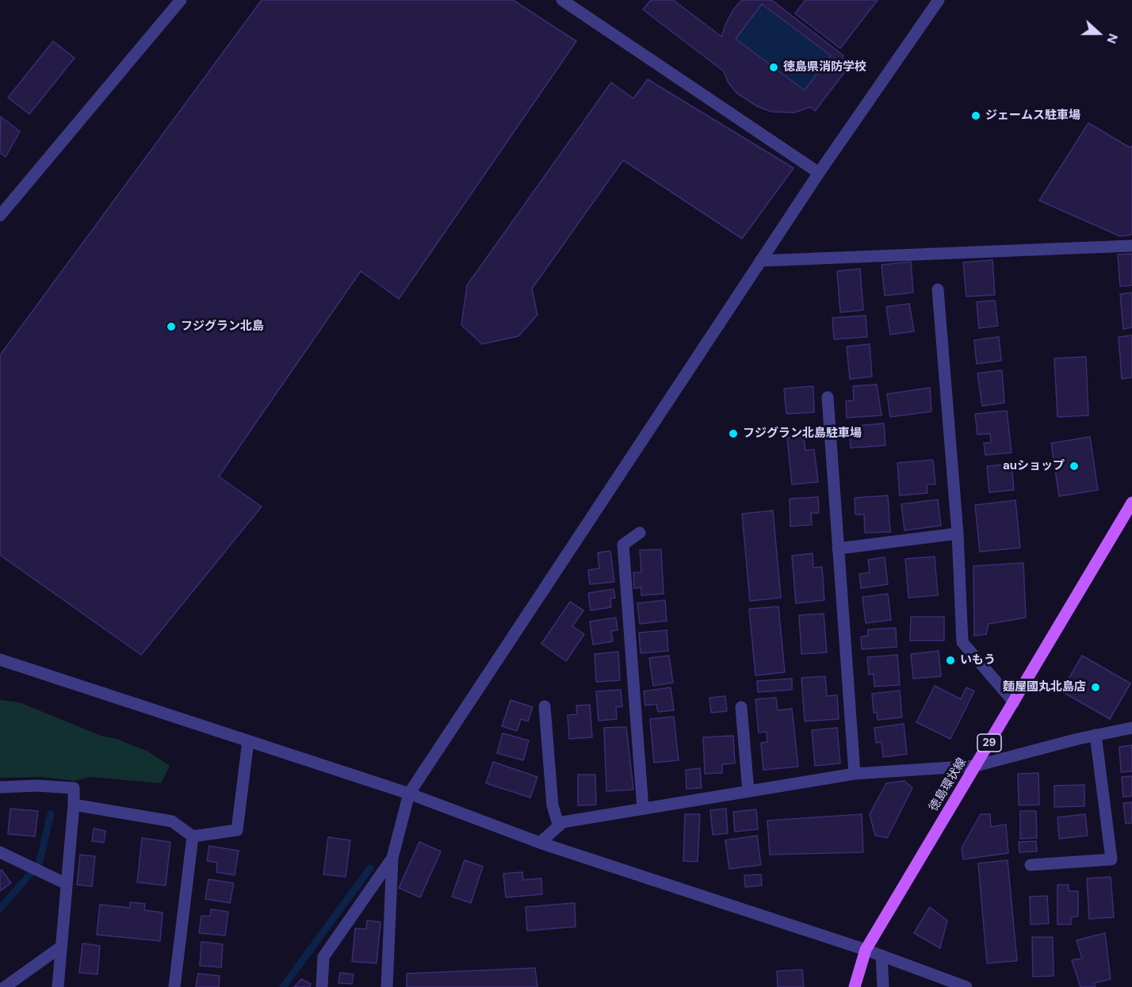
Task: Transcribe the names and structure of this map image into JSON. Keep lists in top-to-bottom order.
{
  "streets": {
    "main road": ["29", "徳島環状線"]
  },
  "places": [
    "徳島県消防学校",
    "ジェームス駐車場",
    "フジグラン北島",
    "フジグラン北島駐車場",
    "auショップ",
    "いもう",
    "麵屋國丸北島店"
  ],
  "north": "right"
}
